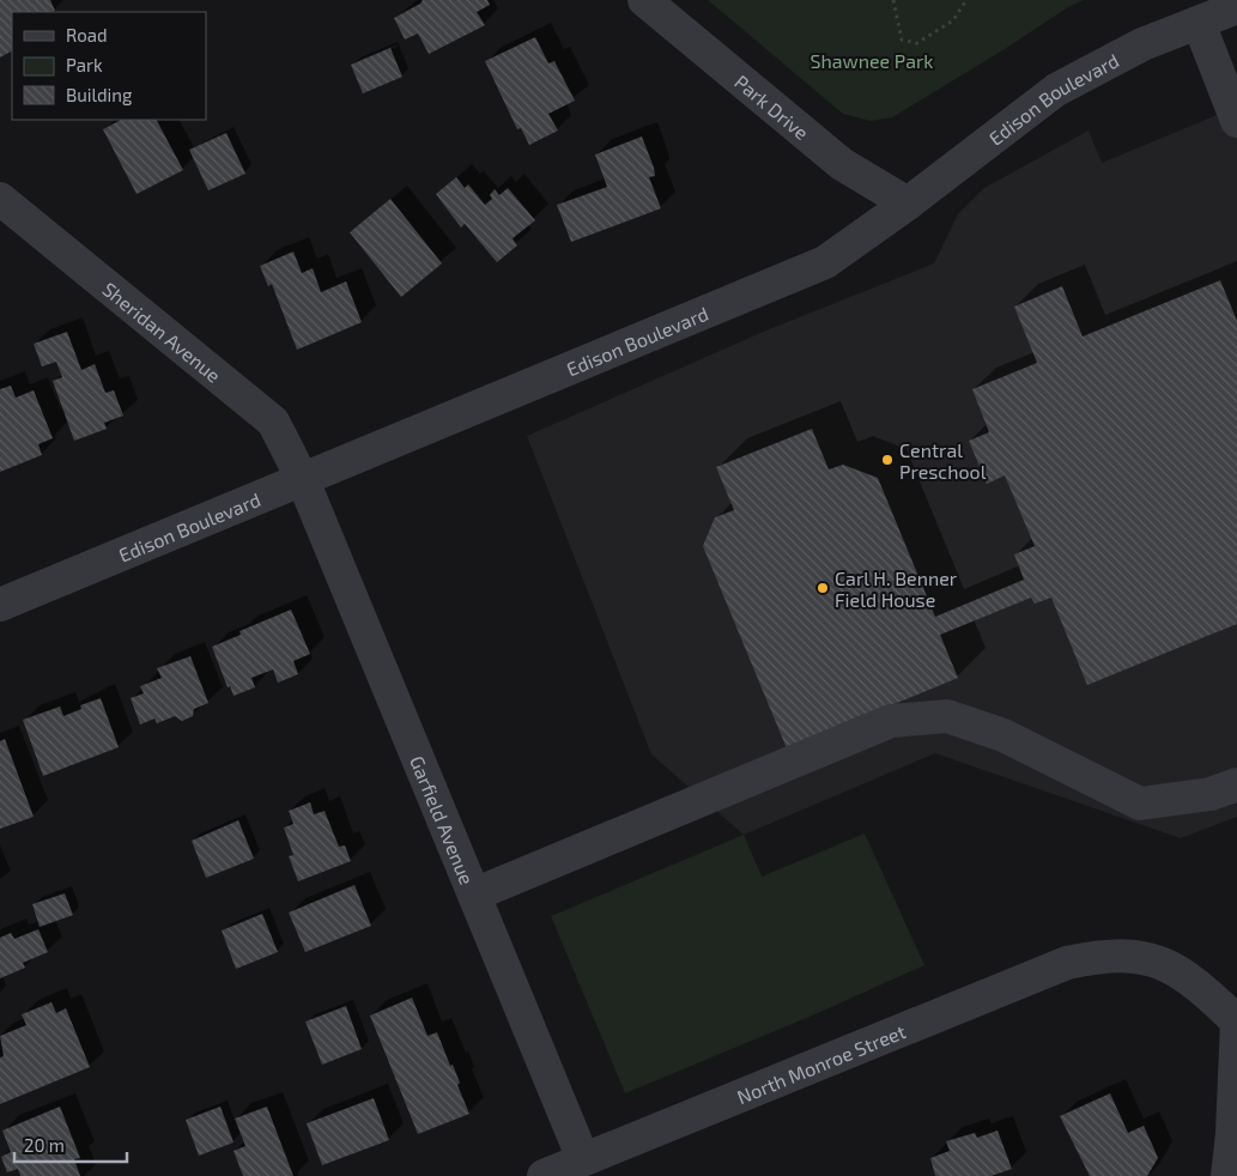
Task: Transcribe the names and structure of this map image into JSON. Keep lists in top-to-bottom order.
{
  "streets": {
    "street": [
      "Edison Boulevard",
      "Park Drive",
      "Sheridan Avenue",
      "Garfield Avenue",
      "North Monroe Street"
    ]
  },
  "crossings": [
    ["Edison Boulevard", "Park Drive"],
    ["Edison Boulevard", "Sheridan Avenue"],
    ["Edison Boulevard", "Garfield Avenue"],
    ["Sheridan Avenue", "Garfield Avenue"],
    ["Garfield Avenue", "North Monroe Street"]
  ],
  "parks": ["Shawnee Park"],
  "places": ["Central Preschool", "Carl H. Benner Field House"],
  "legend": ["Road", "Park", "Building"],
  "scale_bar": "20 m"
}
